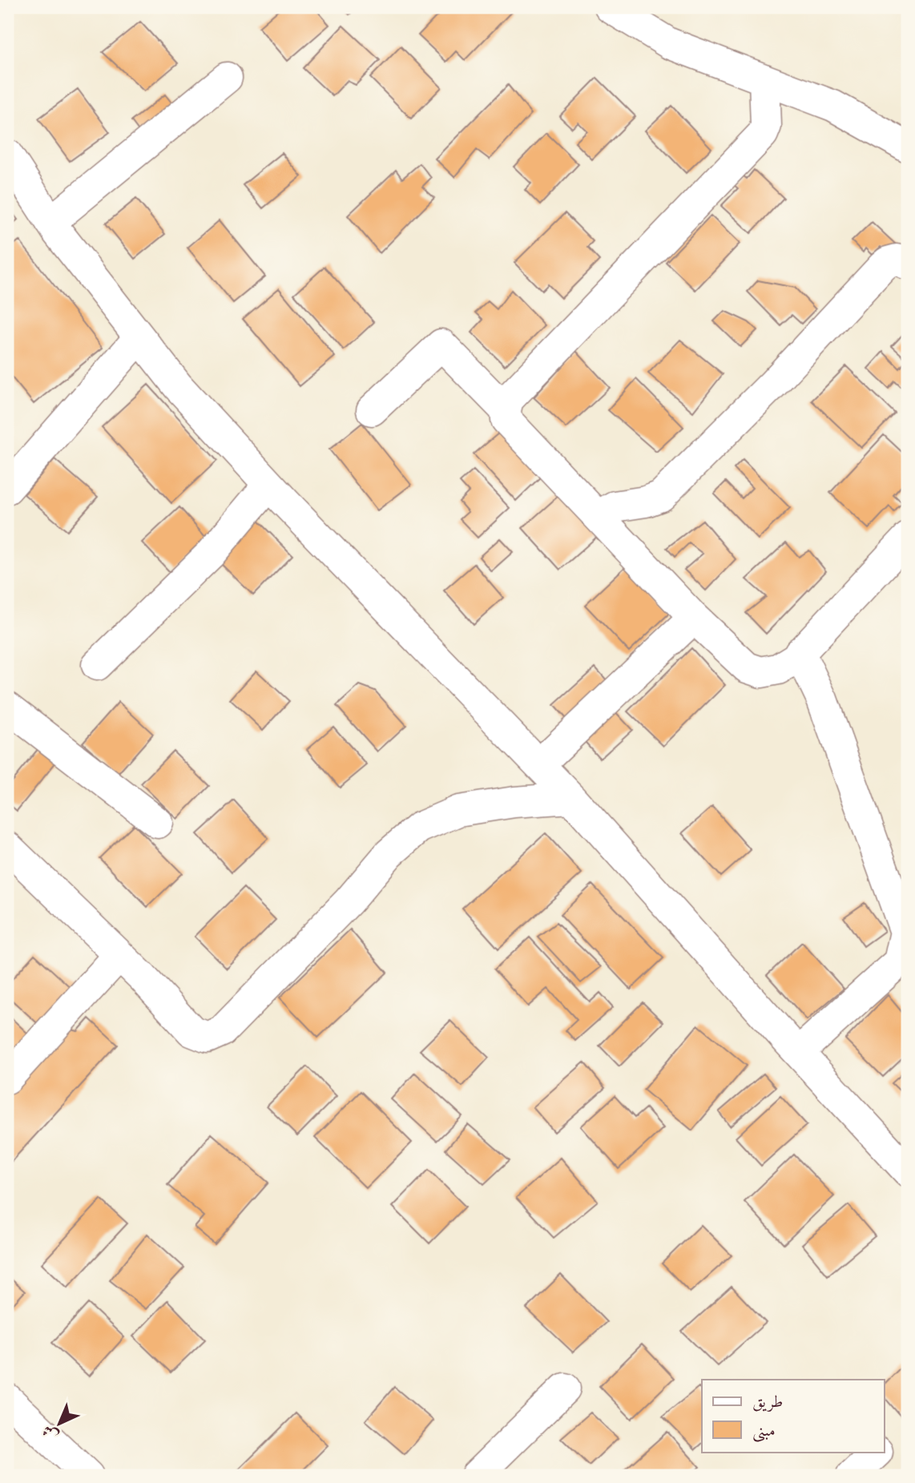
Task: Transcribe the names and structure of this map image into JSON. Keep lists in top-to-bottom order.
{
  "legend": ["طريق", "مبنى"],
  "north": "bottom left"
}
